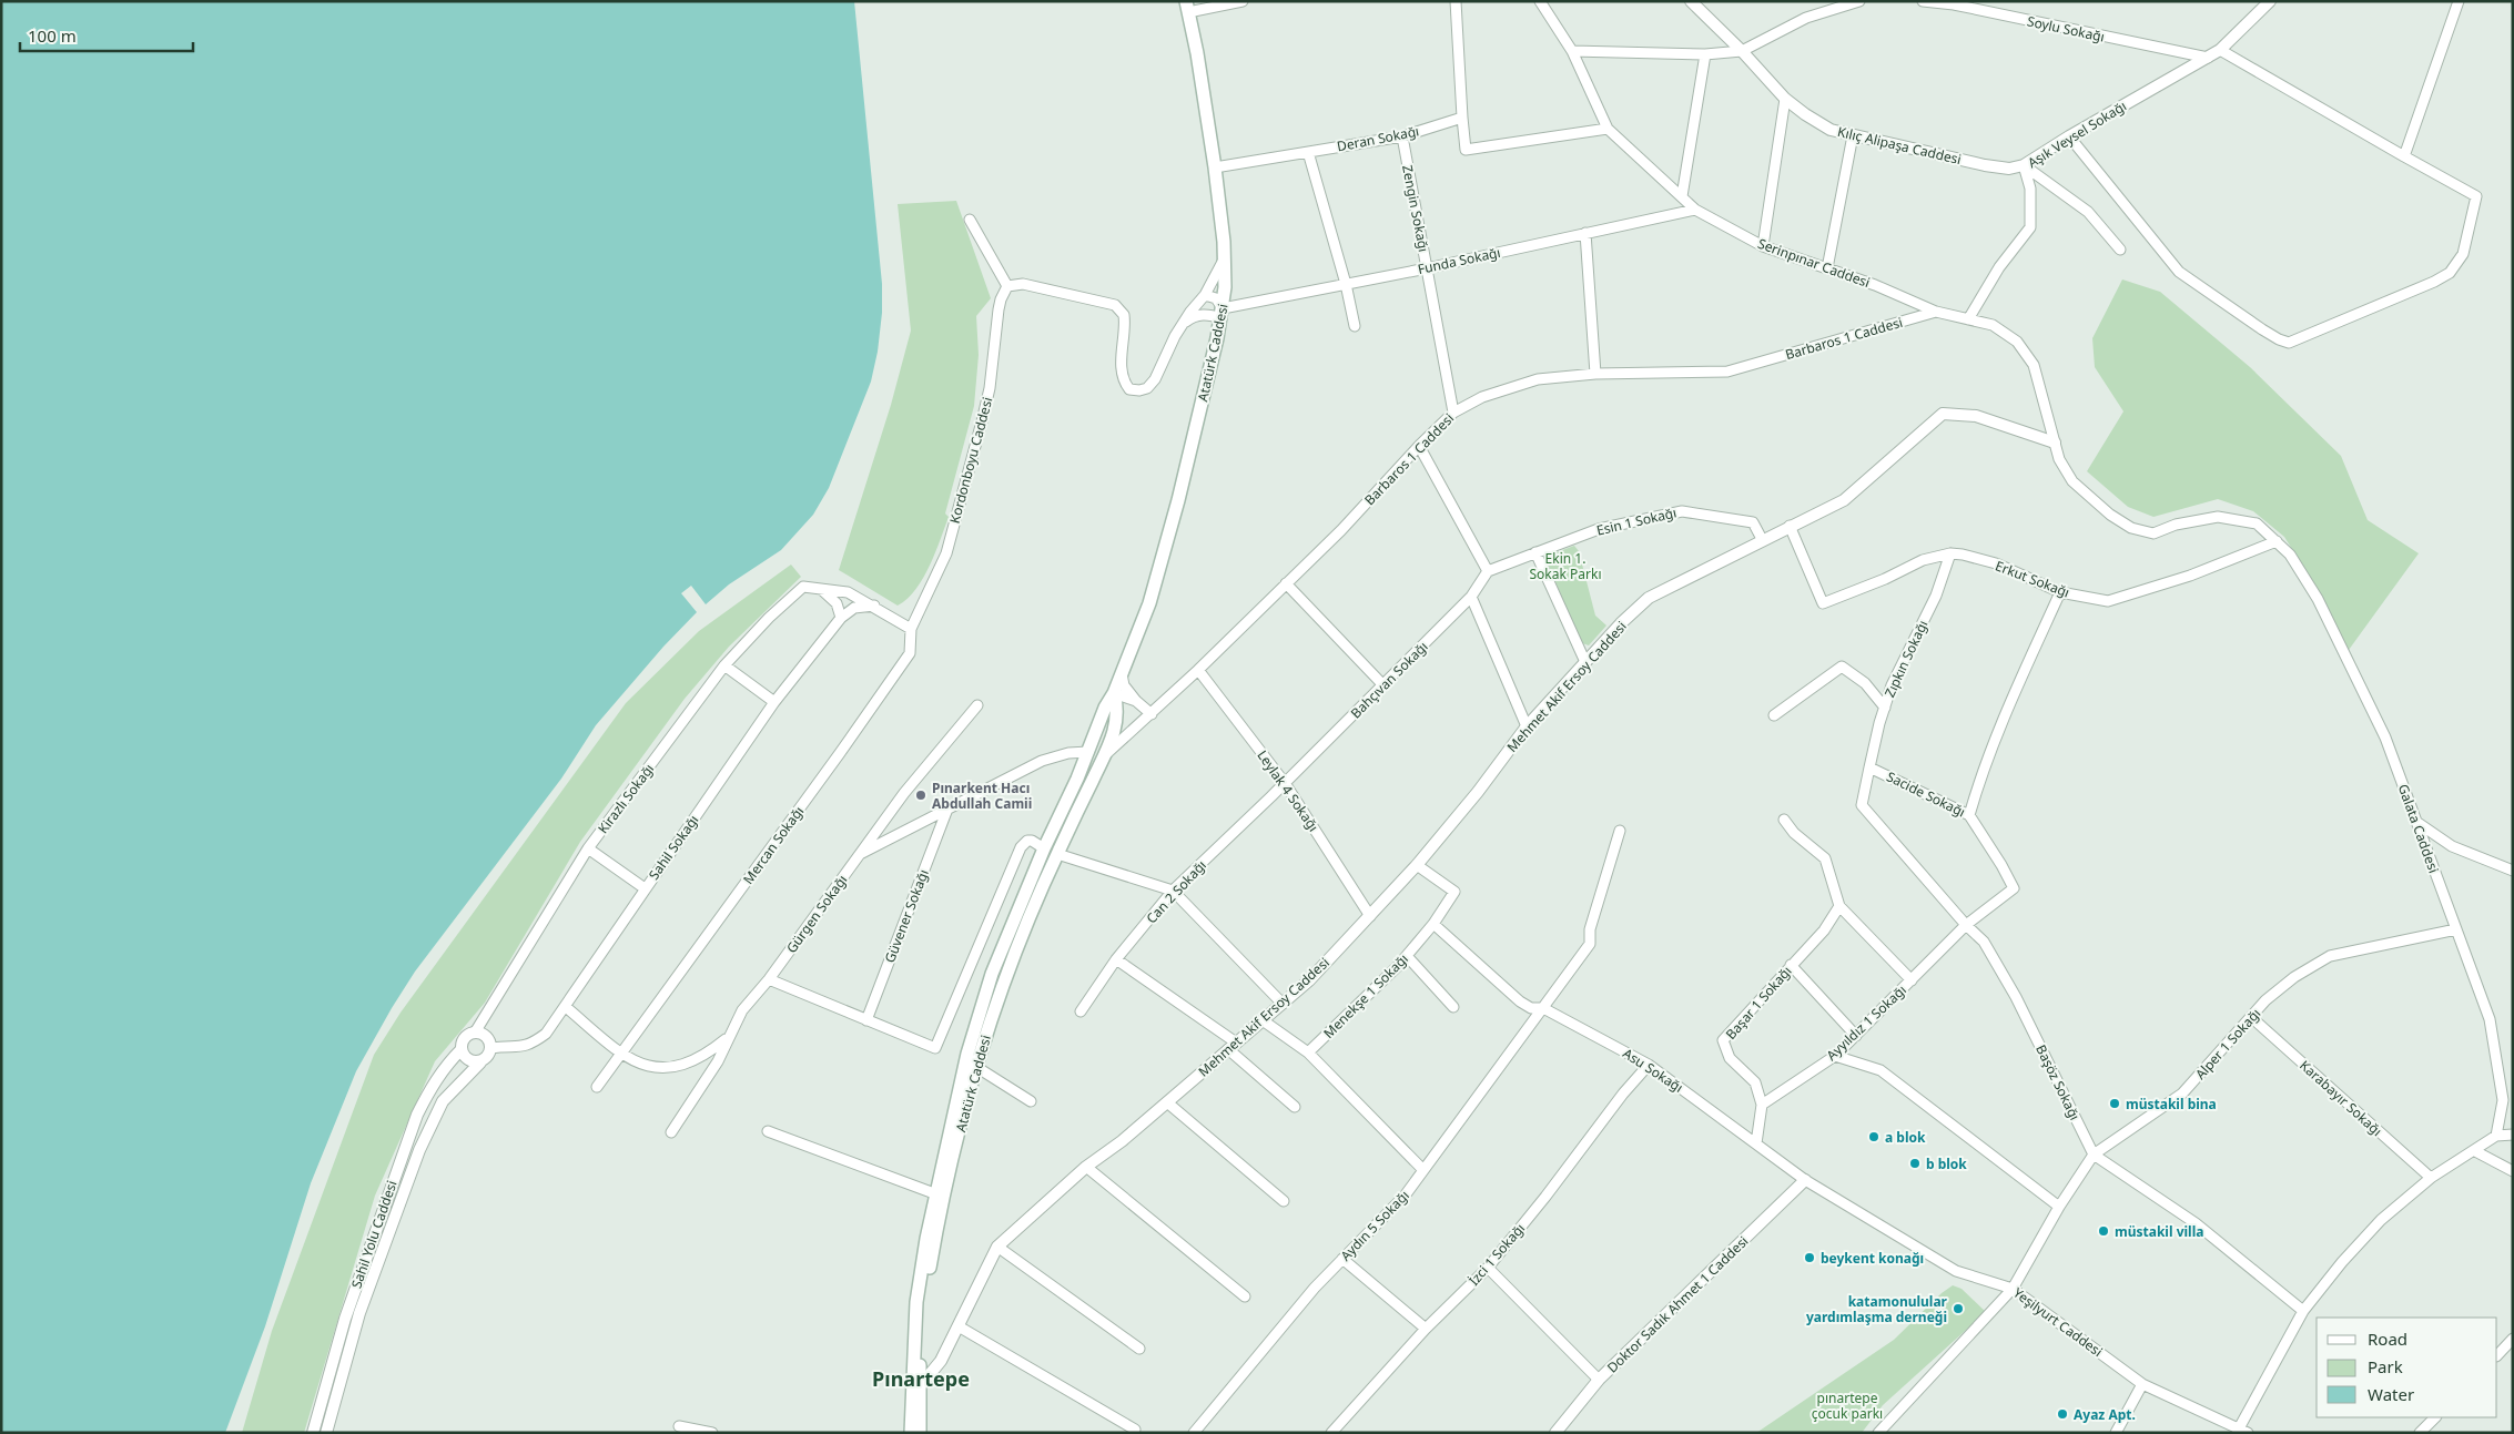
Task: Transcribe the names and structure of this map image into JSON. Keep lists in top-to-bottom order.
{
  "streets": {
    "main road": ["Atatürk Caddesi"],
    "street": [
      "Soylu Sokağı",
      "Aşık Veysel Sokağı",
      "Deran Sokağı",
      "Kılıç Alipaşa Caddesi",
      "Zengin Sokağı",
      "Funda Sokağı",
      "Serinpınar Caddesi",
      "Barbaros 1 Caddesi",
      "Kordonboyu Caddesi",
      "Esin 1 Sokağı",
      "Erkut Sokağı",
      "Zıpkın Sokağı",
      "Bahçıvan Sokağı",
      "Mehmet Akif Ersoy Caddesi",
      "Leylak 4 Sokağı",
      "Sacide Sokağı",
      "Kirazlı Sokağı",
      "Galata Caddesi",
      "Mercan Sokağı",
      "Sahil Sokağı",
      "Can 2 Sokağı",
      "Gürgen Sokağı",
      "Güvener Sokağı",
      "Menekşe 1 Sokağı",
      "Başar 1 Sokağı",
      "Ayyıldız 1 Sokağı",
      "Alper 1 Sokağı",
      "Asu Sokağı",
      "Başöz Sokağı",
      "Karabayır Sokağı",
      "Aydın 5 Sokağı",
      "Sahil Yolu Caddesi",
      "İzci 1 Sokağı",
      "Doktor Sadık Ahmet 1 Caddesi",
      "Yeşilyurt Caddesi"
    ]
  },
  "crossings": [
    ["Soylu Sokağı", "Aşık Veysel Sokağı"],
    ["Aşık Veysel Sokağı", "Kılıç Alipaşa Caddesi"],
    ["Aşık Veysel Sokağı", "Serinpınar Caddesi"],
    ["Deran Sokağı", "Zengin Sokağı"],
    ["Deran Sokağı", "Atatürk Caddesi"],
    ["Zengin Sokağı", "Funda Sokağı"],
    ["Zengin Sokağı", "Barbaros 1 Caddesi"],
    ["Funda Sokağı", "Serinpınar Caddesi"],
    ["Funda Sokağı", "Atatürk Caddesi"],
    ["Serinpınar Caddesi", "Barbaros 1 Caddesi"],
    ["Serinpınar Caddesi", "Mehmet Akif Ersoy Caddesi"],
    ["Barbaros 1 Caddesi", "Atatürk Caddesi"],
    ["Barbaros 1 Caddesi", "Leylak 4 Sokağı"],
    ["Atatürk Caddesi", "Mehmet Akif Ersoy Caddesi"],
    ["Kordonboyu Caddesi", "Mercan Sokağı"],
    ["Esin 1 Sokağı", "Bahçıvan Sokağı"],
    ["Esin 1 Sokağı", "Mehmet Akif Ersoy Caddesi"],
    ["Erkut Sokağı", "Zıpkın Sokağı"],
    ["Erkut Sokağı", "Mehmet Akif Ersoy Caddesi"],
    ["Erkut Sokağı", "Galata Caddesi"],
    ["Zıpkın Sokağı", "Sacide Sokağı"],
    ["Bahçıvan Sokağı", "Leylak 4 Sokağı"],
    ["Bahçıvan Sokağı", "Can 2 Sokağı"],
    ["Mehmet Akif Ersoy Caddesi", "Leylak 4 Sokağı"],
    ["Mehmet Akif Ersoy Caddesi", "Menekşe 1 Sokağı"],
    ["Leylak 4 Sokağı", "Can 2 Sokağı"],
    ["Sacide Sokağı", "Ayyıldız 1 Sokağı"],
    ["Sacide Sokağı", "Başöz Sokağı"],
    ["Kirazlı Sokağı", "Sahil Sokağı"],
    ["Kirazlı Sokağı", "Sahil Yolu Caddesi"],
    ["Galata Caddesi", "Alper 1 Sokağı"],
    ["Sahil Sokağı", "Sahil Yolu Caddesi"],
    ["Menekşe 1 Sokağı", "Asu Sokağı"],
    ["Başar 1 Sokağı", "Ayyıldız 1 Sokağı"],
    ["Ayyıldız 1 Sokağı", "Başöz Sokağı"],
    ["Alper 1 Sokağı", "Başöz Sokağı"],
    ["Alper 1 Sokağı", "Karabayır Sokağı"],
    ["Alper 1 Sokağı", "Yeşilyurt Caddesi"],
    ["Asu Sokağı", "Aydın 5 Sokağı"],
    ["Asu Sokağı", "İzci 1 Sokağı"],
    ["Asu Sokağı", "Yeşilyurt Caddesi"],
    ["Doktor Sadık Ahmet 1 Caddesi", "Yeşilyurt Caddesi"]
  ],
  "districts": ["Pınartepe"],
  "parks": ["Ekin 1. Sokak Parkı", "pınartepe çocuk parkı"],
  "places": [
    "Pınarkent Hacı Abdullah Camii",
    "müstakil bina",
    "a blok",
    "b blok",
    "müstakil villa",
    "beykent konağı",
    "katamonulular yardımlaşma derneği",
    "Ayaz Apt."
  ],
  "legend": ["Road", "Park", "Water"],
  "scale_bar": "100 m"
}
